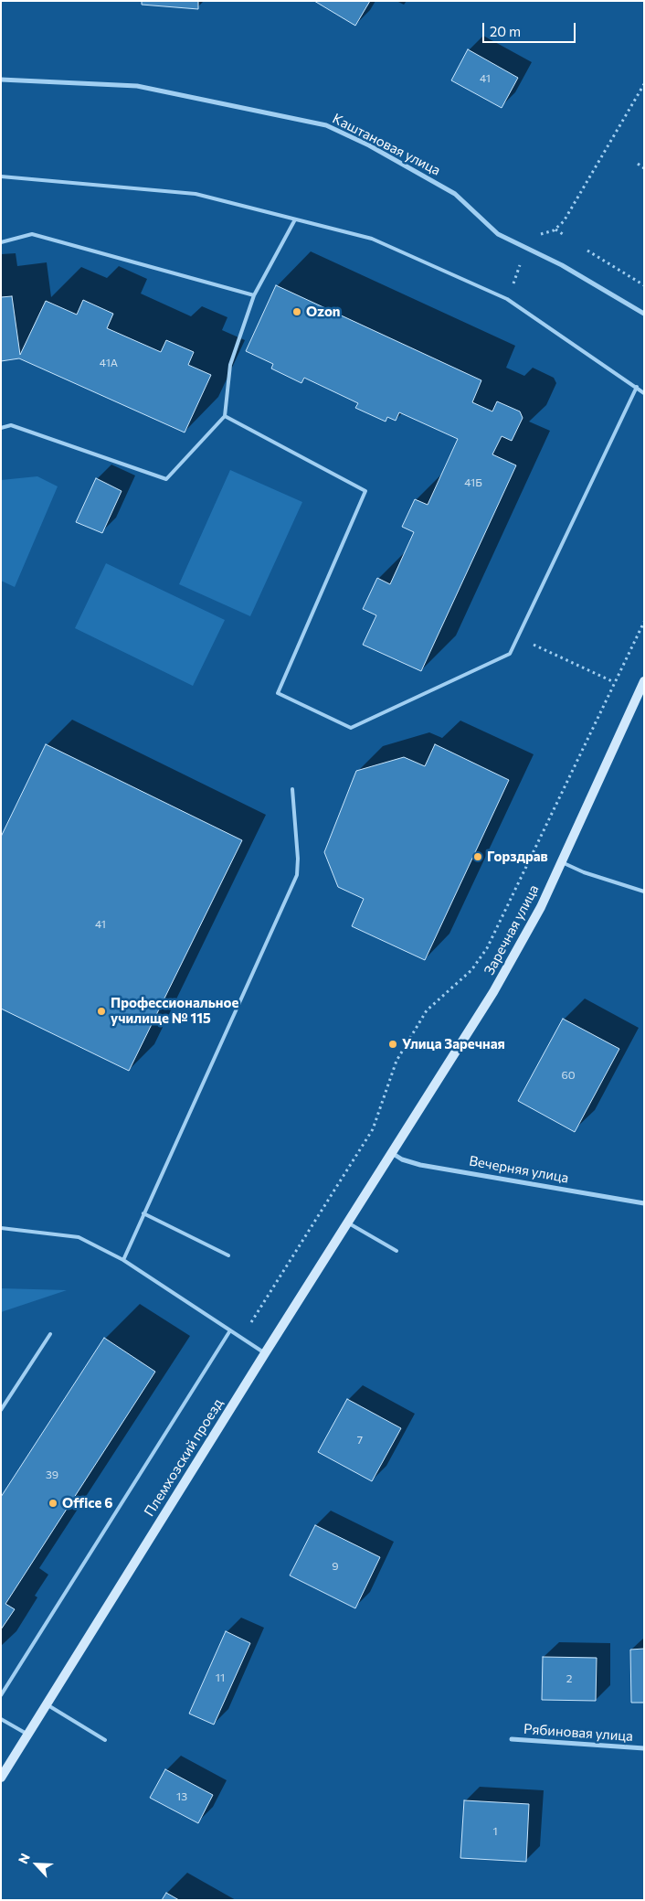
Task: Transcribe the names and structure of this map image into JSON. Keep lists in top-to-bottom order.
{
  "streets": {
    "main road": ["Заречная улица", "Племхозский проезд"],
    "street": ["Каштановая улица", "Вечерняя улица", "Рябиновая улица"]
  },
  "crossings": [
    ["Заречная улица", "Вечерняя улица"],
    ["Заречная улица", "Племхозский проезд"],
    ["Вечерняя улица", "Племхозский проезд"]
  ],
  "places": [
    "Ozon",
    "Горздрав",
    "Профессиональное училище № 115",
    "Улица Заречная",
    "Office 6"
  ],
  "house_numbers": [
    "41",
    "41А",
    "41Б",
    "41",
    "60",
    "7",
    "39",
    "9",
    "11",
    "2",
    "13",
    "1"
  ],
  "scale_bar": "20 m",
  "north": "top left"
}
